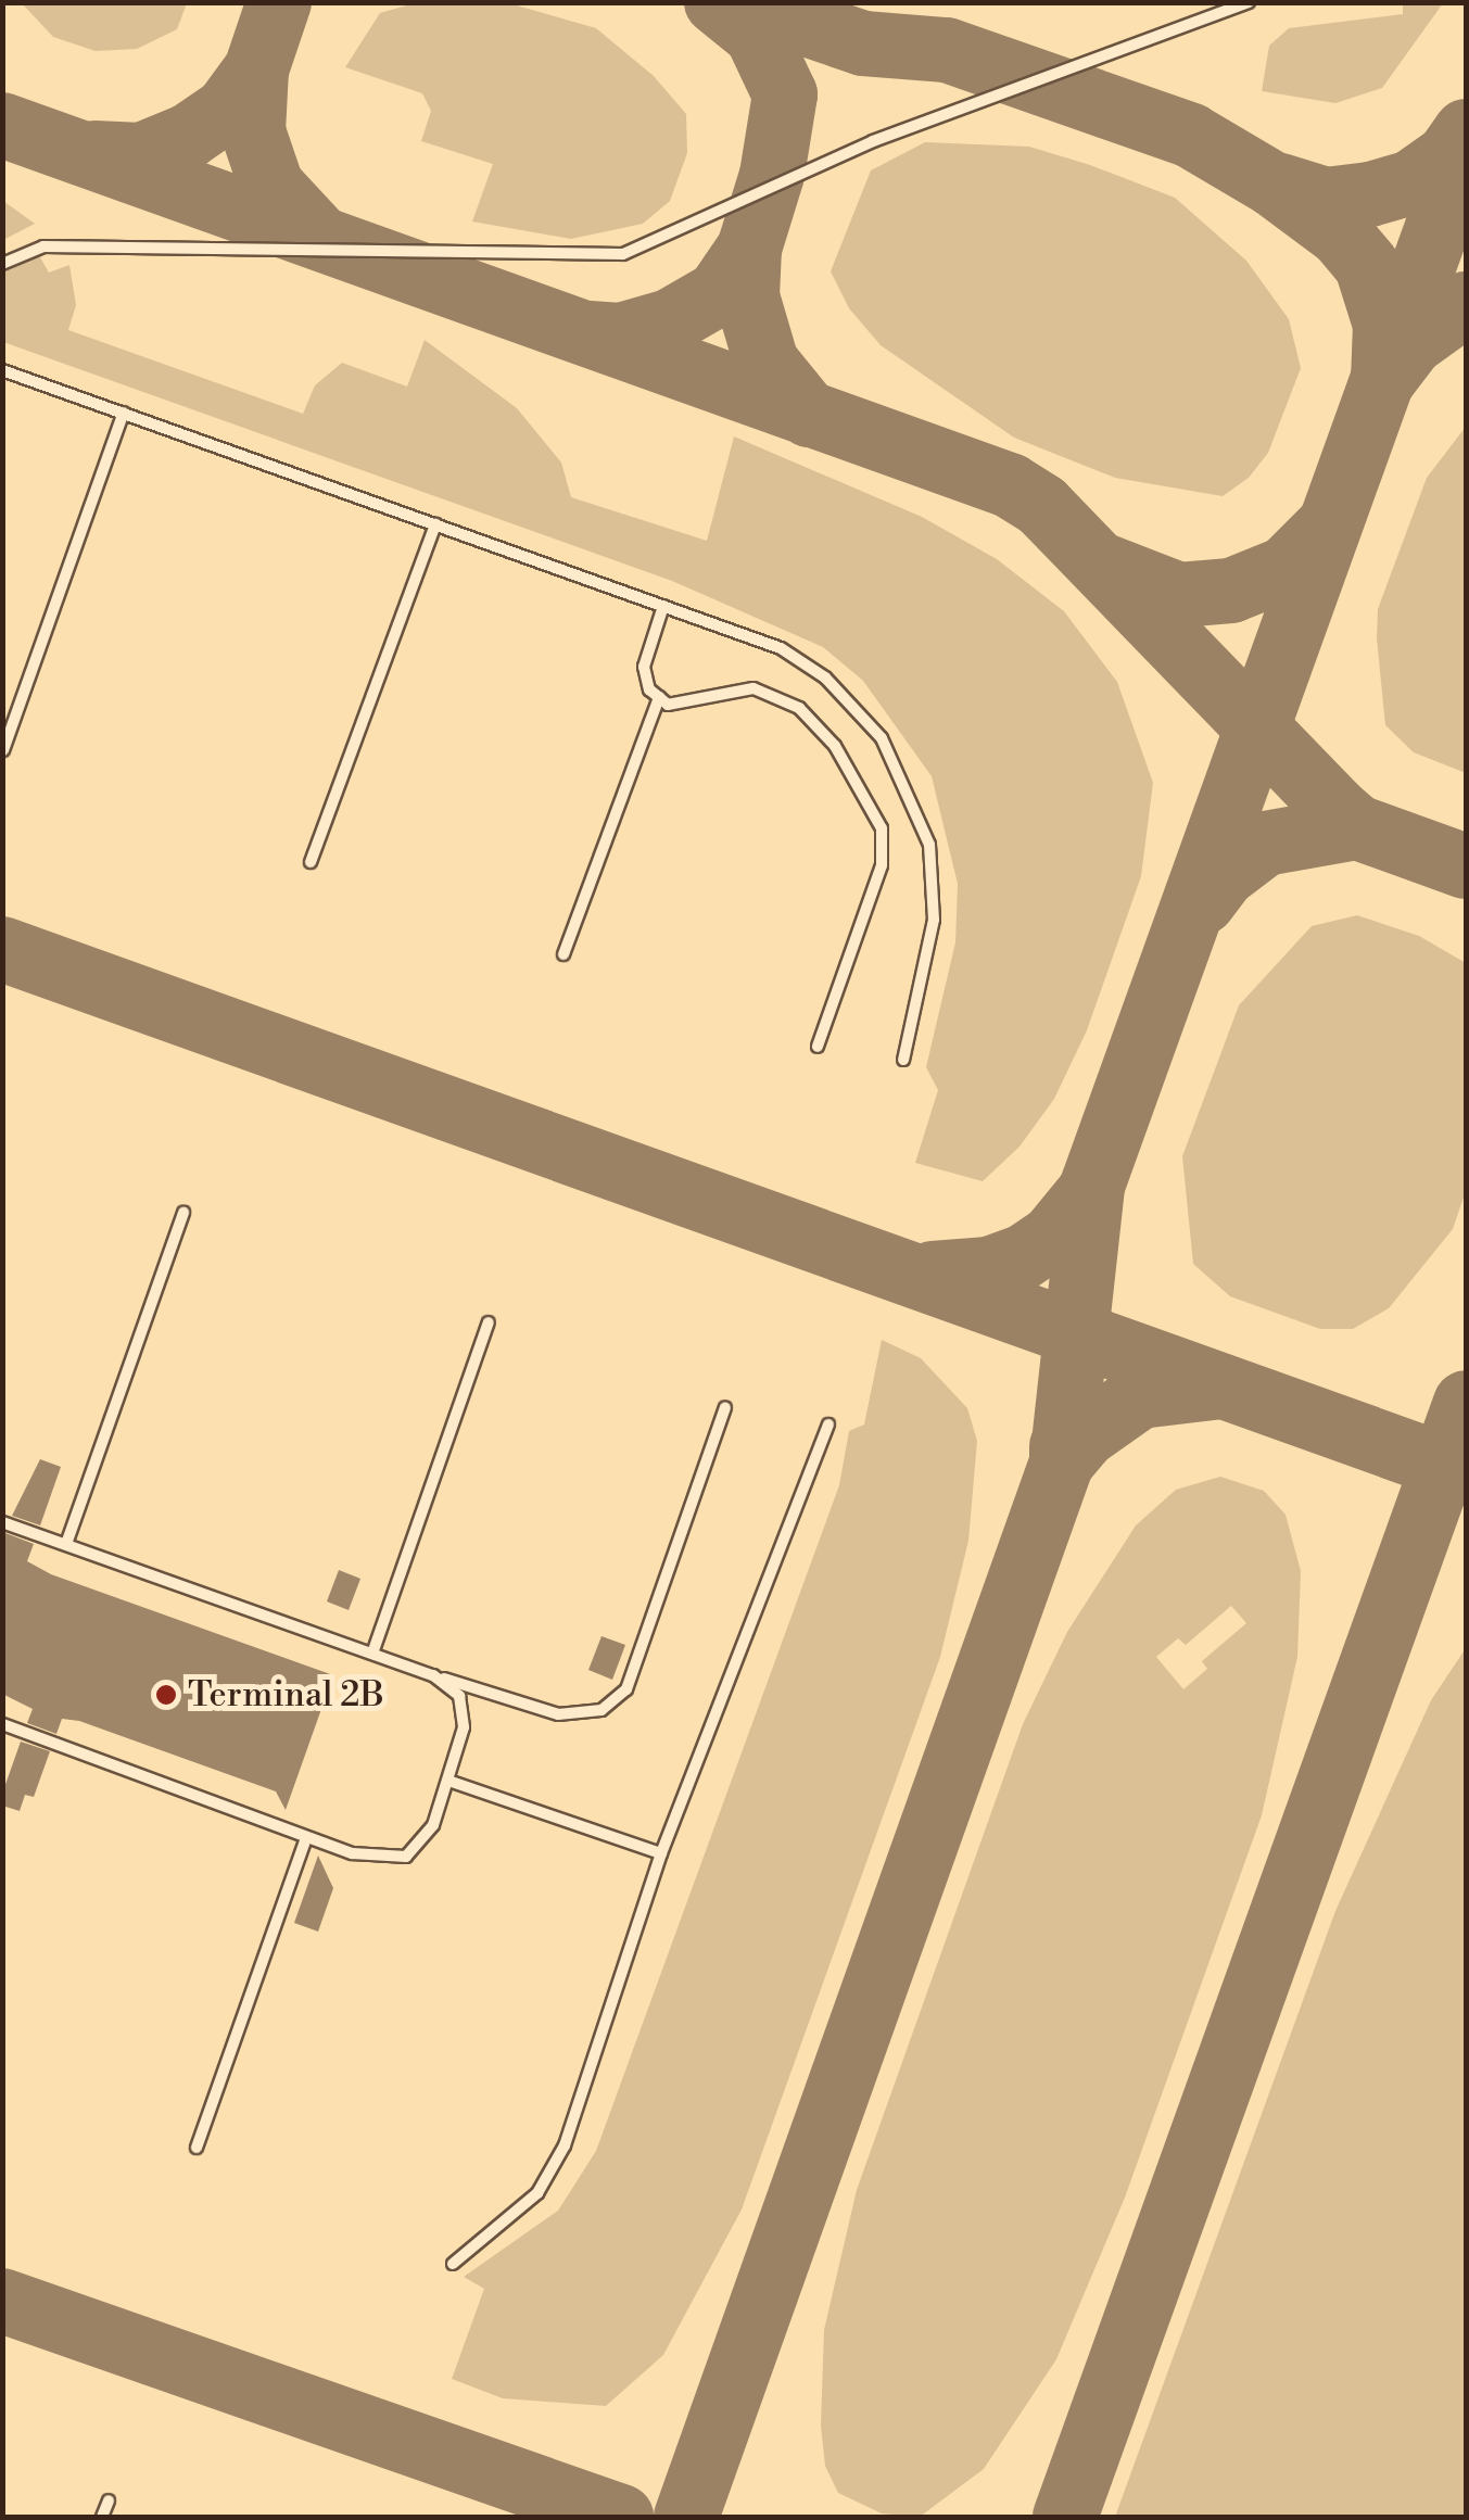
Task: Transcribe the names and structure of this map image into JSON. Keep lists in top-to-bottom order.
{
  "places": ["Terminal 2B"]
}
